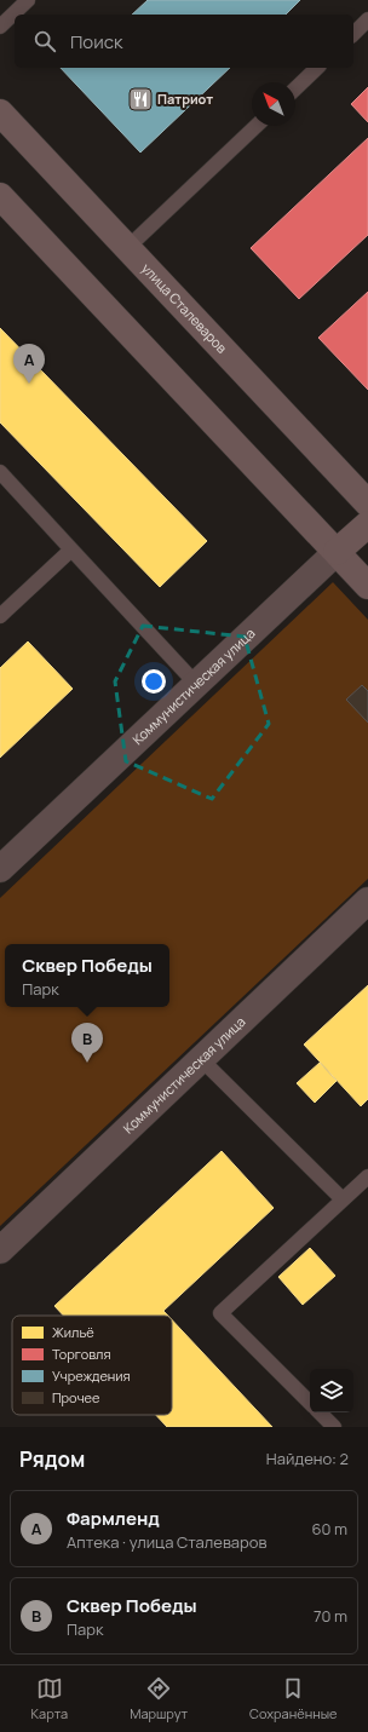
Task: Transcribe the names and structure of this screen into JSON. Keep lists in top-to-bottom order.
{
  "streets": {
    "main road": ["улица Сталеваров", "Коммунистическая улица"]
  },
  "places": {
    "restaurant": ["Патриот"]
  },
  "legend": [
    "Жильё",
    "Торговля",
    "Учреждения",
    "Прочее"
  ],
  "north": "top left",
  "page": {
    "search": "Поиск",
    "pins": ["A", "B"],
    "popup": ["Сквер Победы", "Парк"],
    "heading": ["Рядом", "Найдено: 2"],
    "list": [
      {
        "mark": "A",
        "name": "Фармленд",
        "note": "Аптека · улица Сталеваров",
        "value": "60 m"
      },
      {
        "mark": "B",
        "name": "Сквер Победы",
        "note": "Парк",
        "value": "70 m"
      }
    ],
    "nav": ["Карта", "Маршрут", "Сохранённые"]
  }
}
